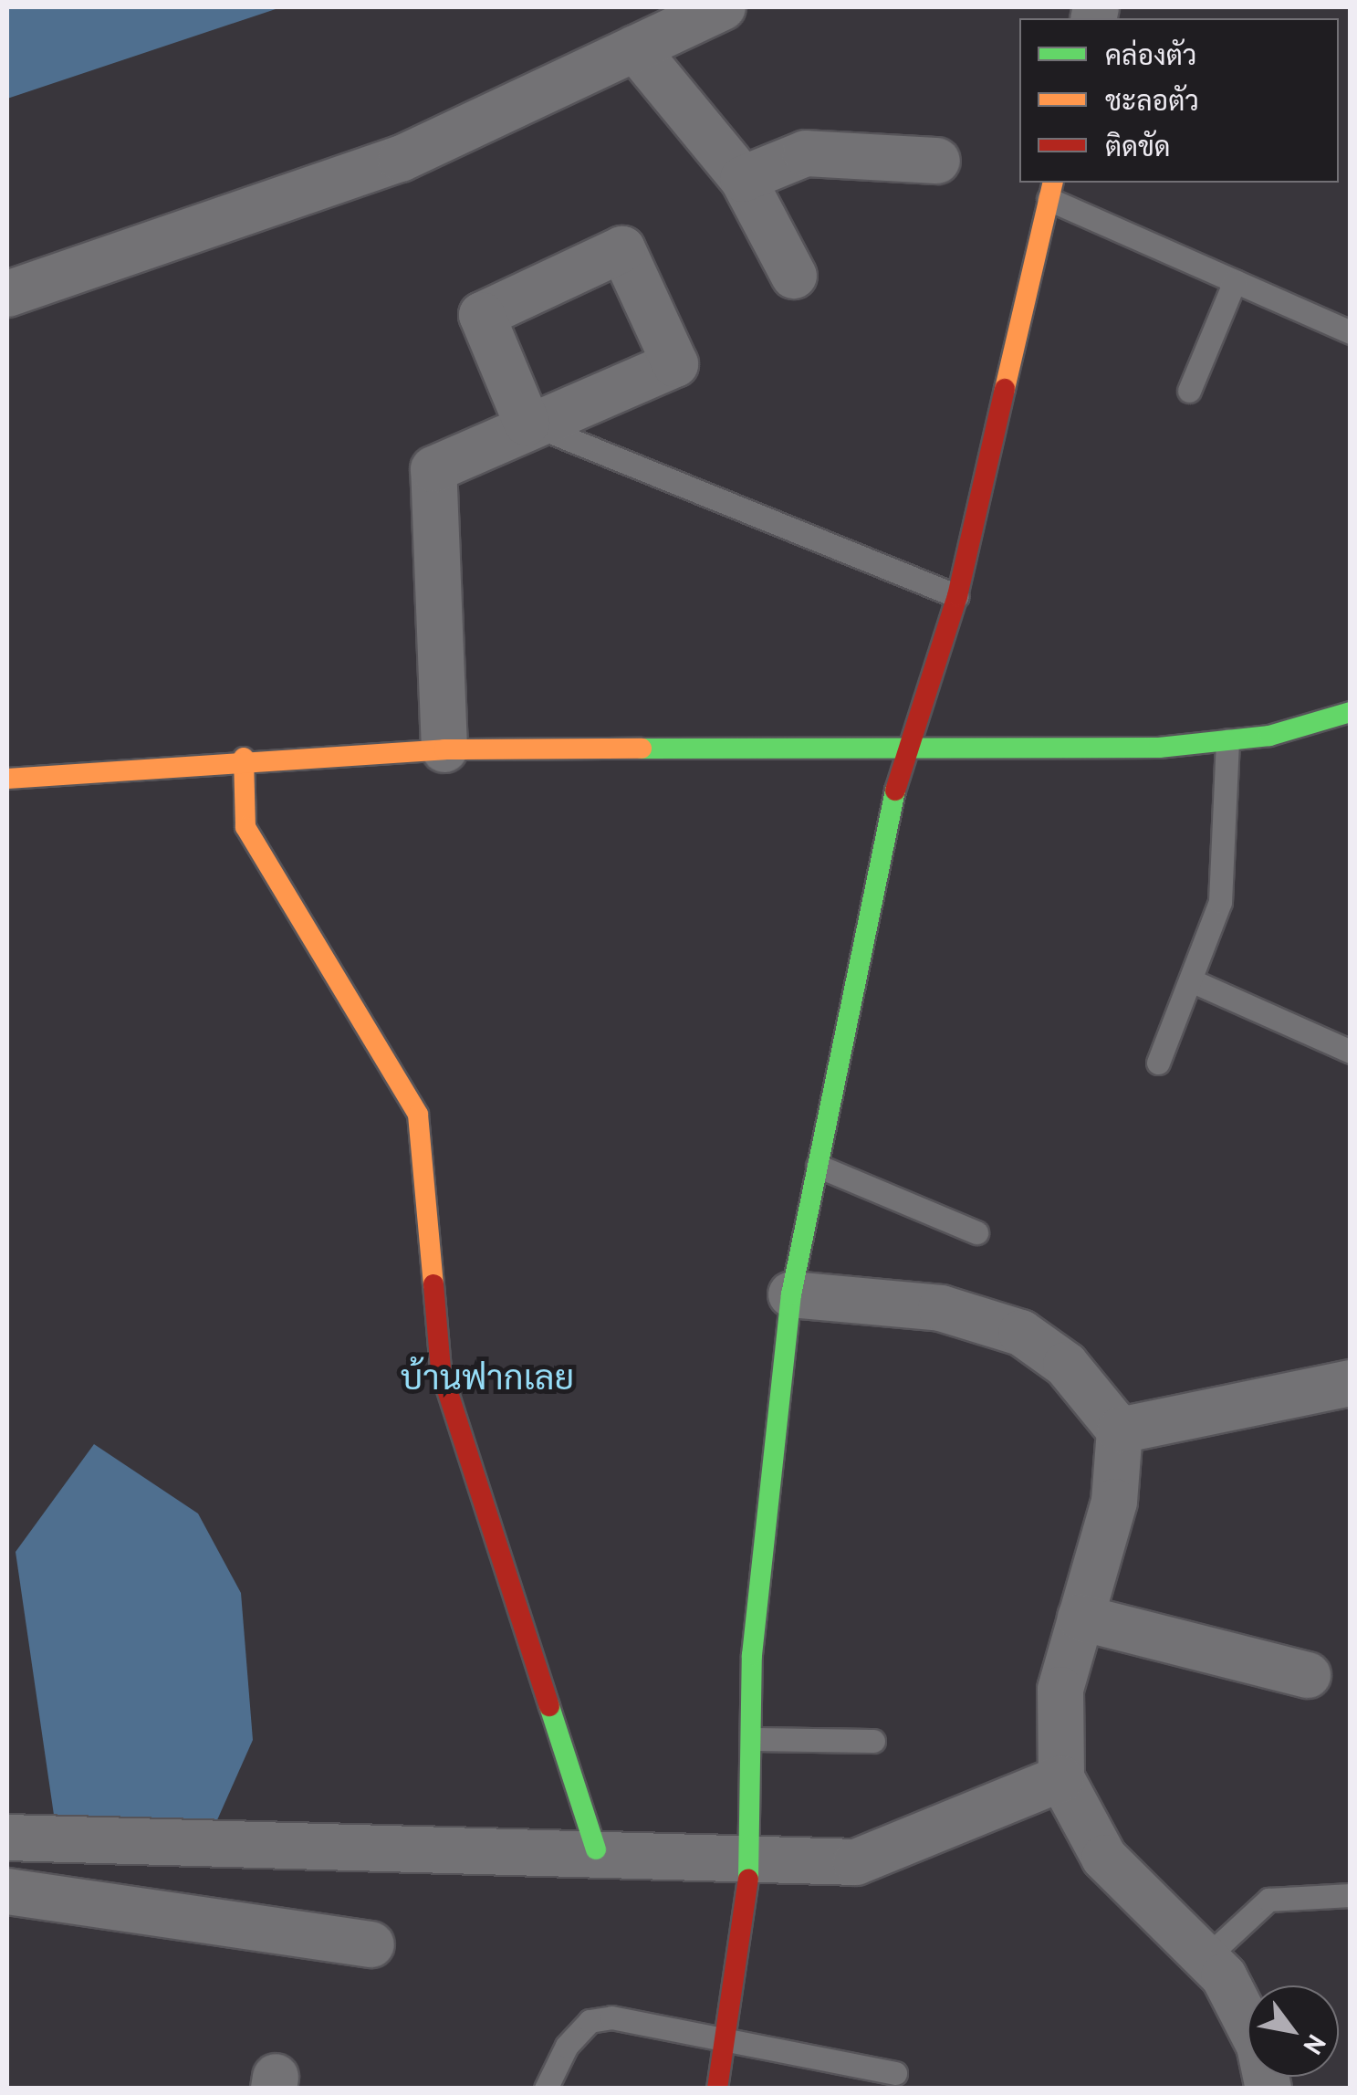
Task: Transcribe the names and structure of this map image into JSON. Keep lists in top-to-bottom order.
{
  "districts": ["บ้านฟากเลย"],
  "legend": ["คล่องตัว", "ชะลอตัว", "ติดขัด"],
  "north": "bottom right"
}
